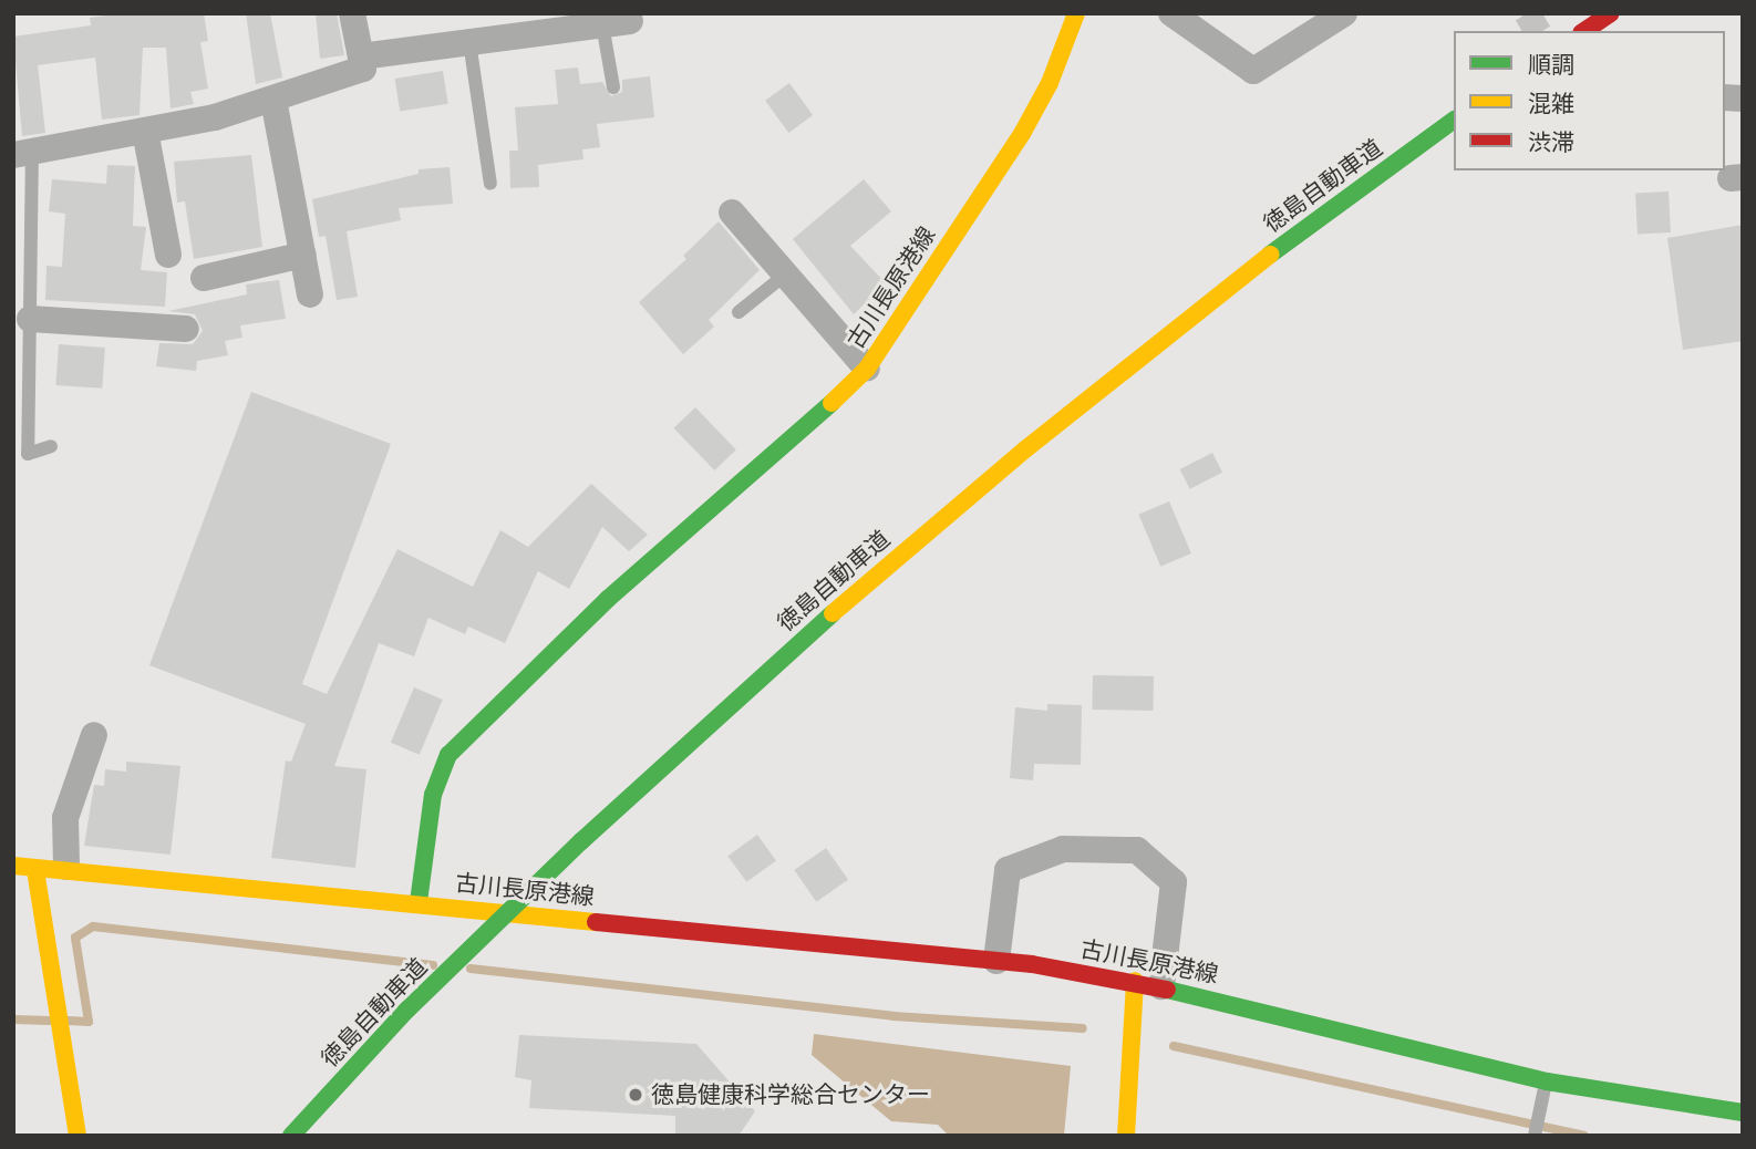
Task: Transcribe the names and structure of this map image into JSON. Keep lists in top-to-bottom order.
{
  "streets": {
    "main road": ["徳島自動車道", "古川長原港線"]
  },
  "places": ["徳島健康科学総合センター"],
  "legend": ["順調", "混雑", "渋滞"]
}
